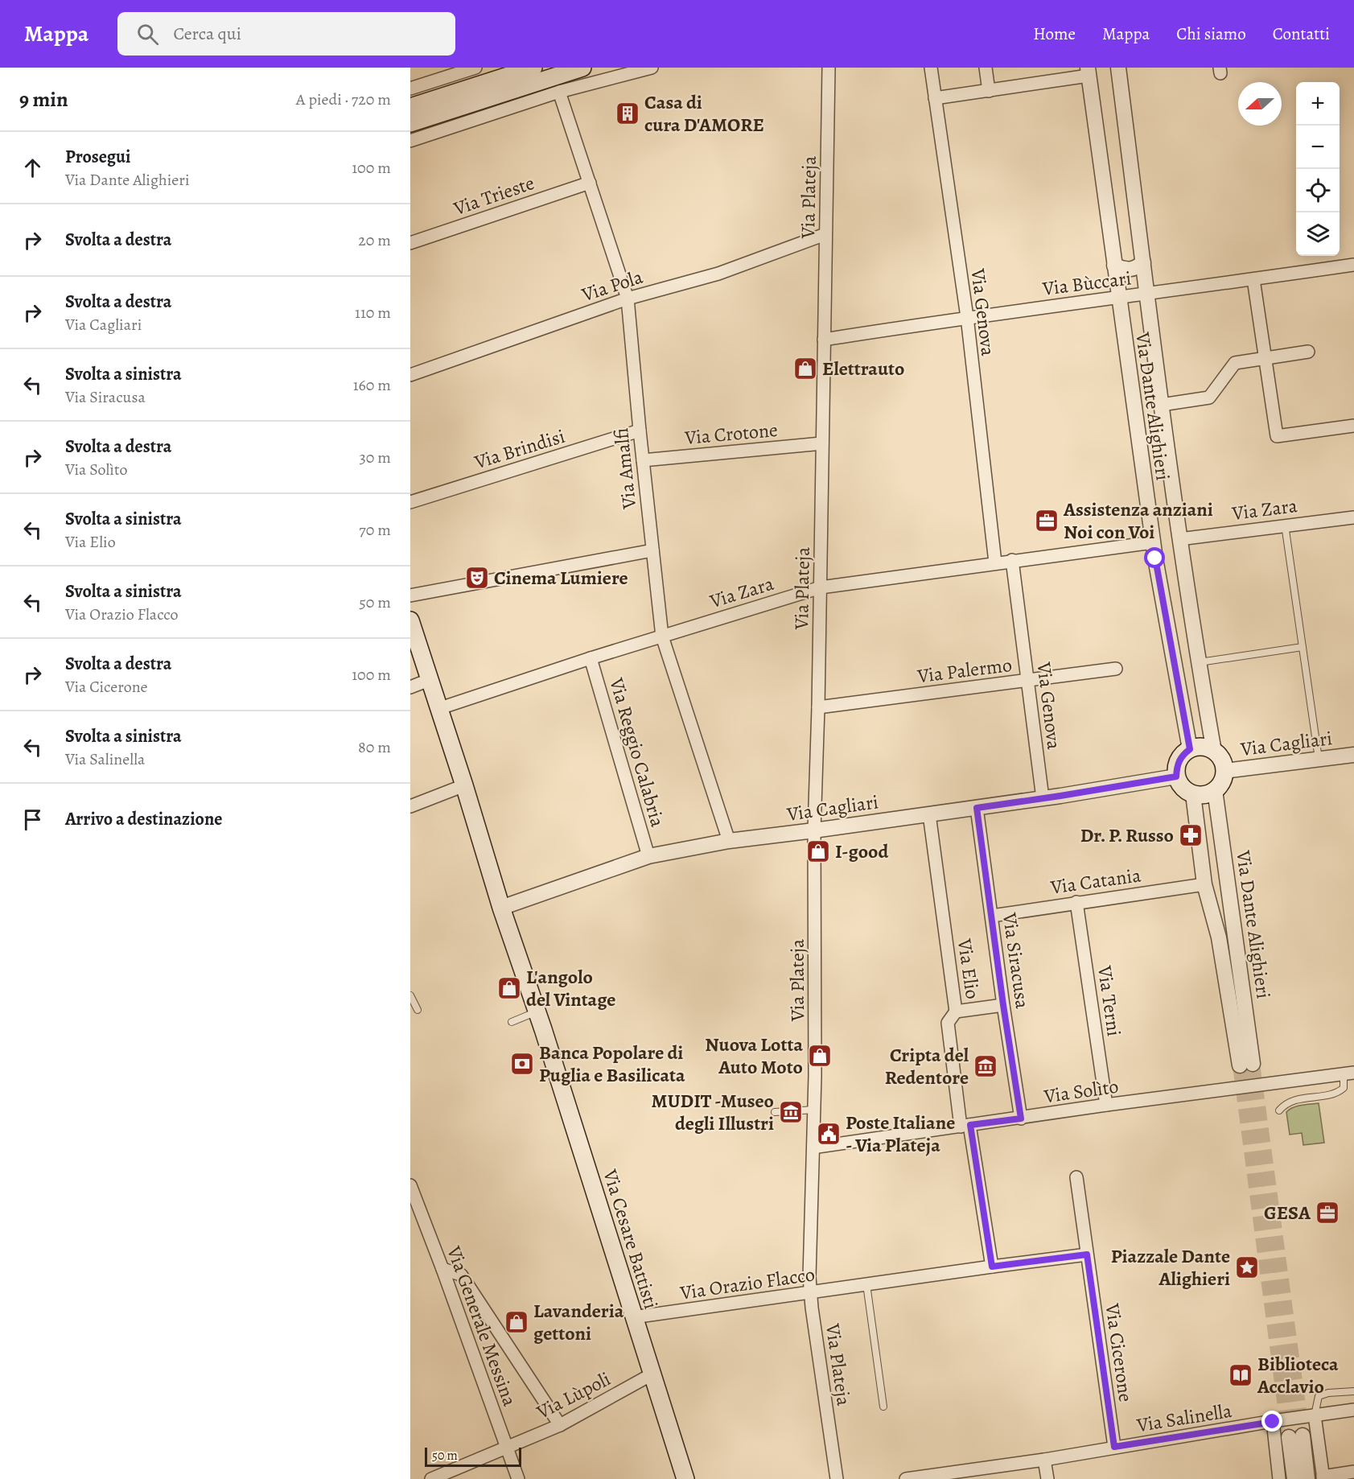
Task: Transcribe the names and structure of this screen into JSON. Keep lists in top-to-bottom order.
{
  "streets": {
    "main road": ["Via Cesare Battisti"],
    "street": [
      "Via Trieste",
      "Via Plateja",
      "Via Bùccari",
      "Via Pola",
      "Via Genova",
      "Via Dante Alighieri",
      "Via Crotone",
      "Via Brindisi",
      "Via Amalfi",
      "Via Zara",
      "Via Palermo",
      "Via Cagliari",
      "Via Reggio Calabria",
      "Via Catania",
      "Via Siracusa",
      "Via Elio",
      "Via Terni",
      "Via Solìto",
      "Via Orazio Flacco",
      "Via Generale Messina",
      "Via Cicerone",
      "Via Lùpoli",
      "Via Salinella"
    ]
  },
  "crossings": [
    ["Via Trieste", "Via Amalfi"],
    ["Via Plateja", "Via Bùccari"],
    ["Via Plateja", "Via Pola"],
    ["Via Plateja", "Via Crotone"],
    ["Via Plateja", "Via Zara"],
    ["Via Plateja", "Via Palermo"],
    ["Via Plateja", "Via Cagliari"],
    ["Via Plateja", "Via Solìto"],
    ["Via Plateja", "Via Orazio Flacco"],
    ["Via Bùccari", "Via Genova"],
    ["Via Bùccari", "Via Dante Alighieri"],
    ["Via Pola", "Via Amalfi"],
    ["Via Genova", "Via Zara"],
    ["Via Genova", "Via Palermo"],
    ["Via Genova", "Via Cagliari"],
    ["Via Dante Alighieri", "Via Zara"],
    ["Via Dante Alighieri", "Via Cagliari"],
    ["Via Dante Alighieri", "Via Catania"],
    ["Via Crotone", "Via Amalfi"],
    ["Via Brindisi", "Via Amalfi"],
    ["Via Amalfi", "Via Zara"],
    ["Via Amalfi", "Via Cagliari"],
    ["Via Zara", "Via Reggio Calabria"],
    ["Via Zara", "Via Cesare Battisti"],
    ["Via Cagliari", "Via Reggio Calabria"],
    ["Via Cagliari", "Via Siracusa"],
    ["Via Cagliari", "Via Elio"],
    ["Via Cagliari", "Via Cesare Battisti"],
    ["Via Catania", "Via Siracusa"],
    ["Via Catania", "Via Terni"],
    ["Via Siracusa", "Via Solìto"],
    ["Via Elio", "Via Solìto"],
    ["Via Elio", "Via Orazio Flacco"],
    ["Via Terni", "Via Solìto"],
    ["Via Cesare Battisti", "Via Orazio Flacco"],
    ["Via Cesare Battisti", "Via Lùpoli"],
    ["Via Orazio Flacco", "Via Cicerone"],
    ["Via Generale Messina", "Via Lùpoli"],
    ["Via Cicerone", "Via Salinella"]
  ],
  "places": {
    "building": ["Casa di cura D'AMORE"],
    "shop": [
      "Elettrauto",
      "I-good",
      "L'angolo del Vintage",
      "Nuova Lotta Auto Moto",
      "Lavanderia gettoni"
    ],
    "office": ["Assistenza anziani Noi con Voi", "GESA"],
    "theatre": ["Cinema Lumiere"],
    "pharmacy": ["Dr. P. Russo"],
    "bank": ["Banca Popolare di Puglia e Basilicata"],
    "museum": ["Cripta del Redentore", "MUDIT -Museo degli Illustri"],
    "public building": ["Poste Italiane - Via Plateja"],
    "place": ["Piazzale Dante Alighieri"],
    "library": ["Biblioteca Acclavio"]
  },
  "scale_bar": "50 m",
  "north": "left",
  "page": {
    "header": "Mappa",
    "search": "Cerca qui",
    "nav": [
      "Home",
      "Mappa",
      "Chi siamo",
      "Contatti"
    ],
    "heading": ["9 min", "A piedi · 720 m"],
    "map_buttons": ["+", "−"],
    "list": [
      ["Prosegui", "Via Dante Alighieri", "100 m"],
      ["Svolta a destra", "20 m"],
      ["Svolta a destra", "Via Cagliari", "110 m"],
      ["Svolta a sinistra", "Via Siracusa", "160 m"],
      ["Svolta a destra", "Via Solìto", "30 m"],
      ["Svolta a sinistra", "Via Elio", "70 m"],
      ["Svolta a sinistra", "Via Orazio Flacco", "50 m"],
      ["Svolta a destra", "Via Cicerone", "100 m"],
      ["Svolta a sinistra", "Via Salinella", "80 m"],
      "Arrivo a destinazione"
    ],
    "scale": "50 m"
  }
}
